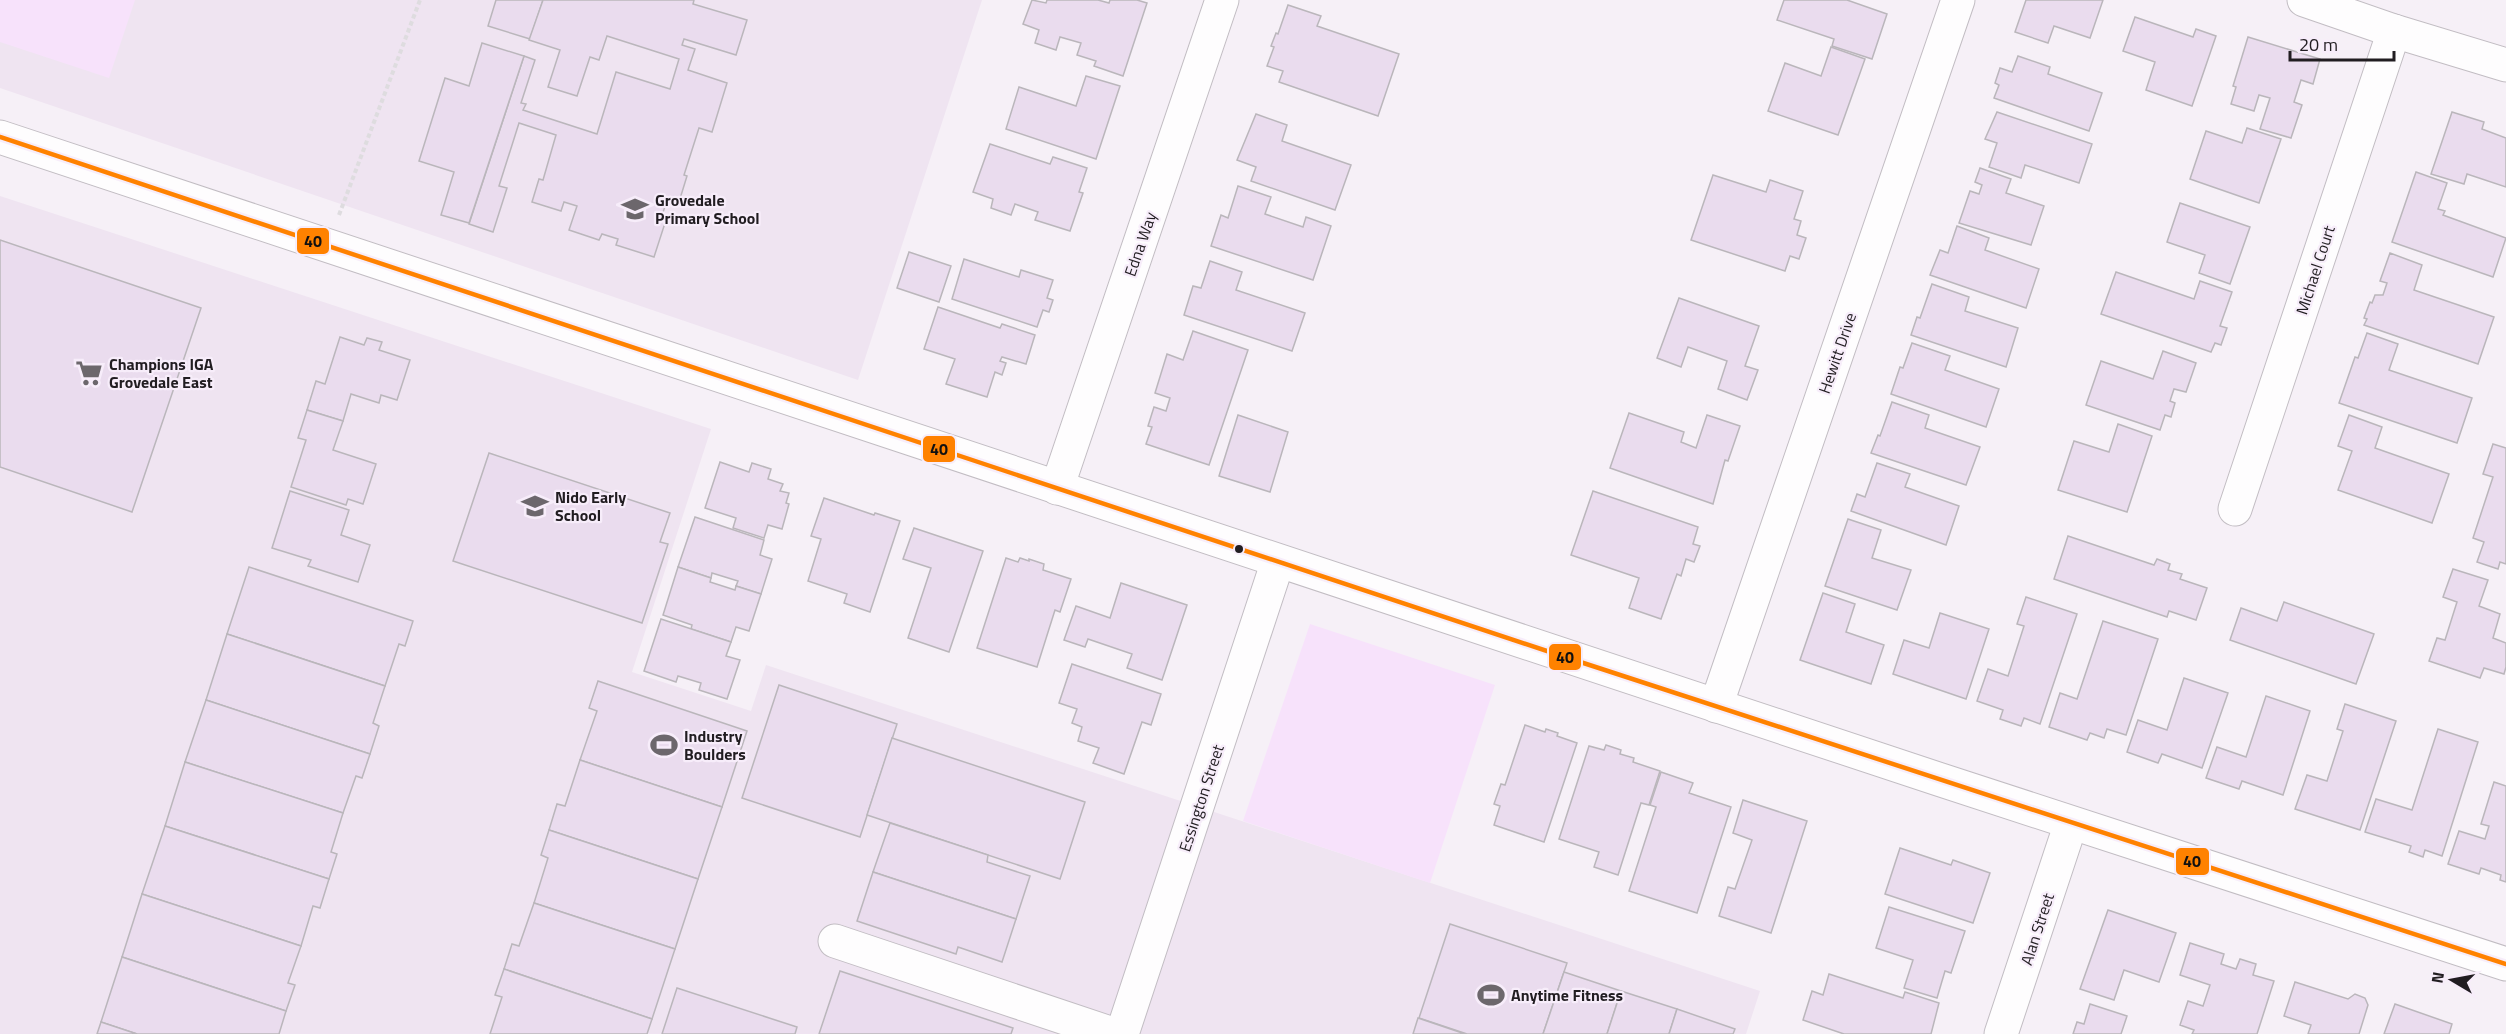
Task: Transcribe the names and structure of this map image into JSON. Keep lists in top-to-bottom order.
{
  "streets": {
    "street": [
      "Edna Way",
      "Michael Court",
      "Hewitt Drive",
      "Essington Street",
      "Alan Street"
    ]
  },
  "places": {
    "school or university": ["Grovedale Primary School", "Nido Early School"],
    "supermarket": ["Champions IGA Grovedale East"],
    "sports": ["Industry Boulders", "Anytime Fitness"]
  },
  "lines": ["transit line 40"],
  "scale_bar": "20 m",
  "north": "left"
}
